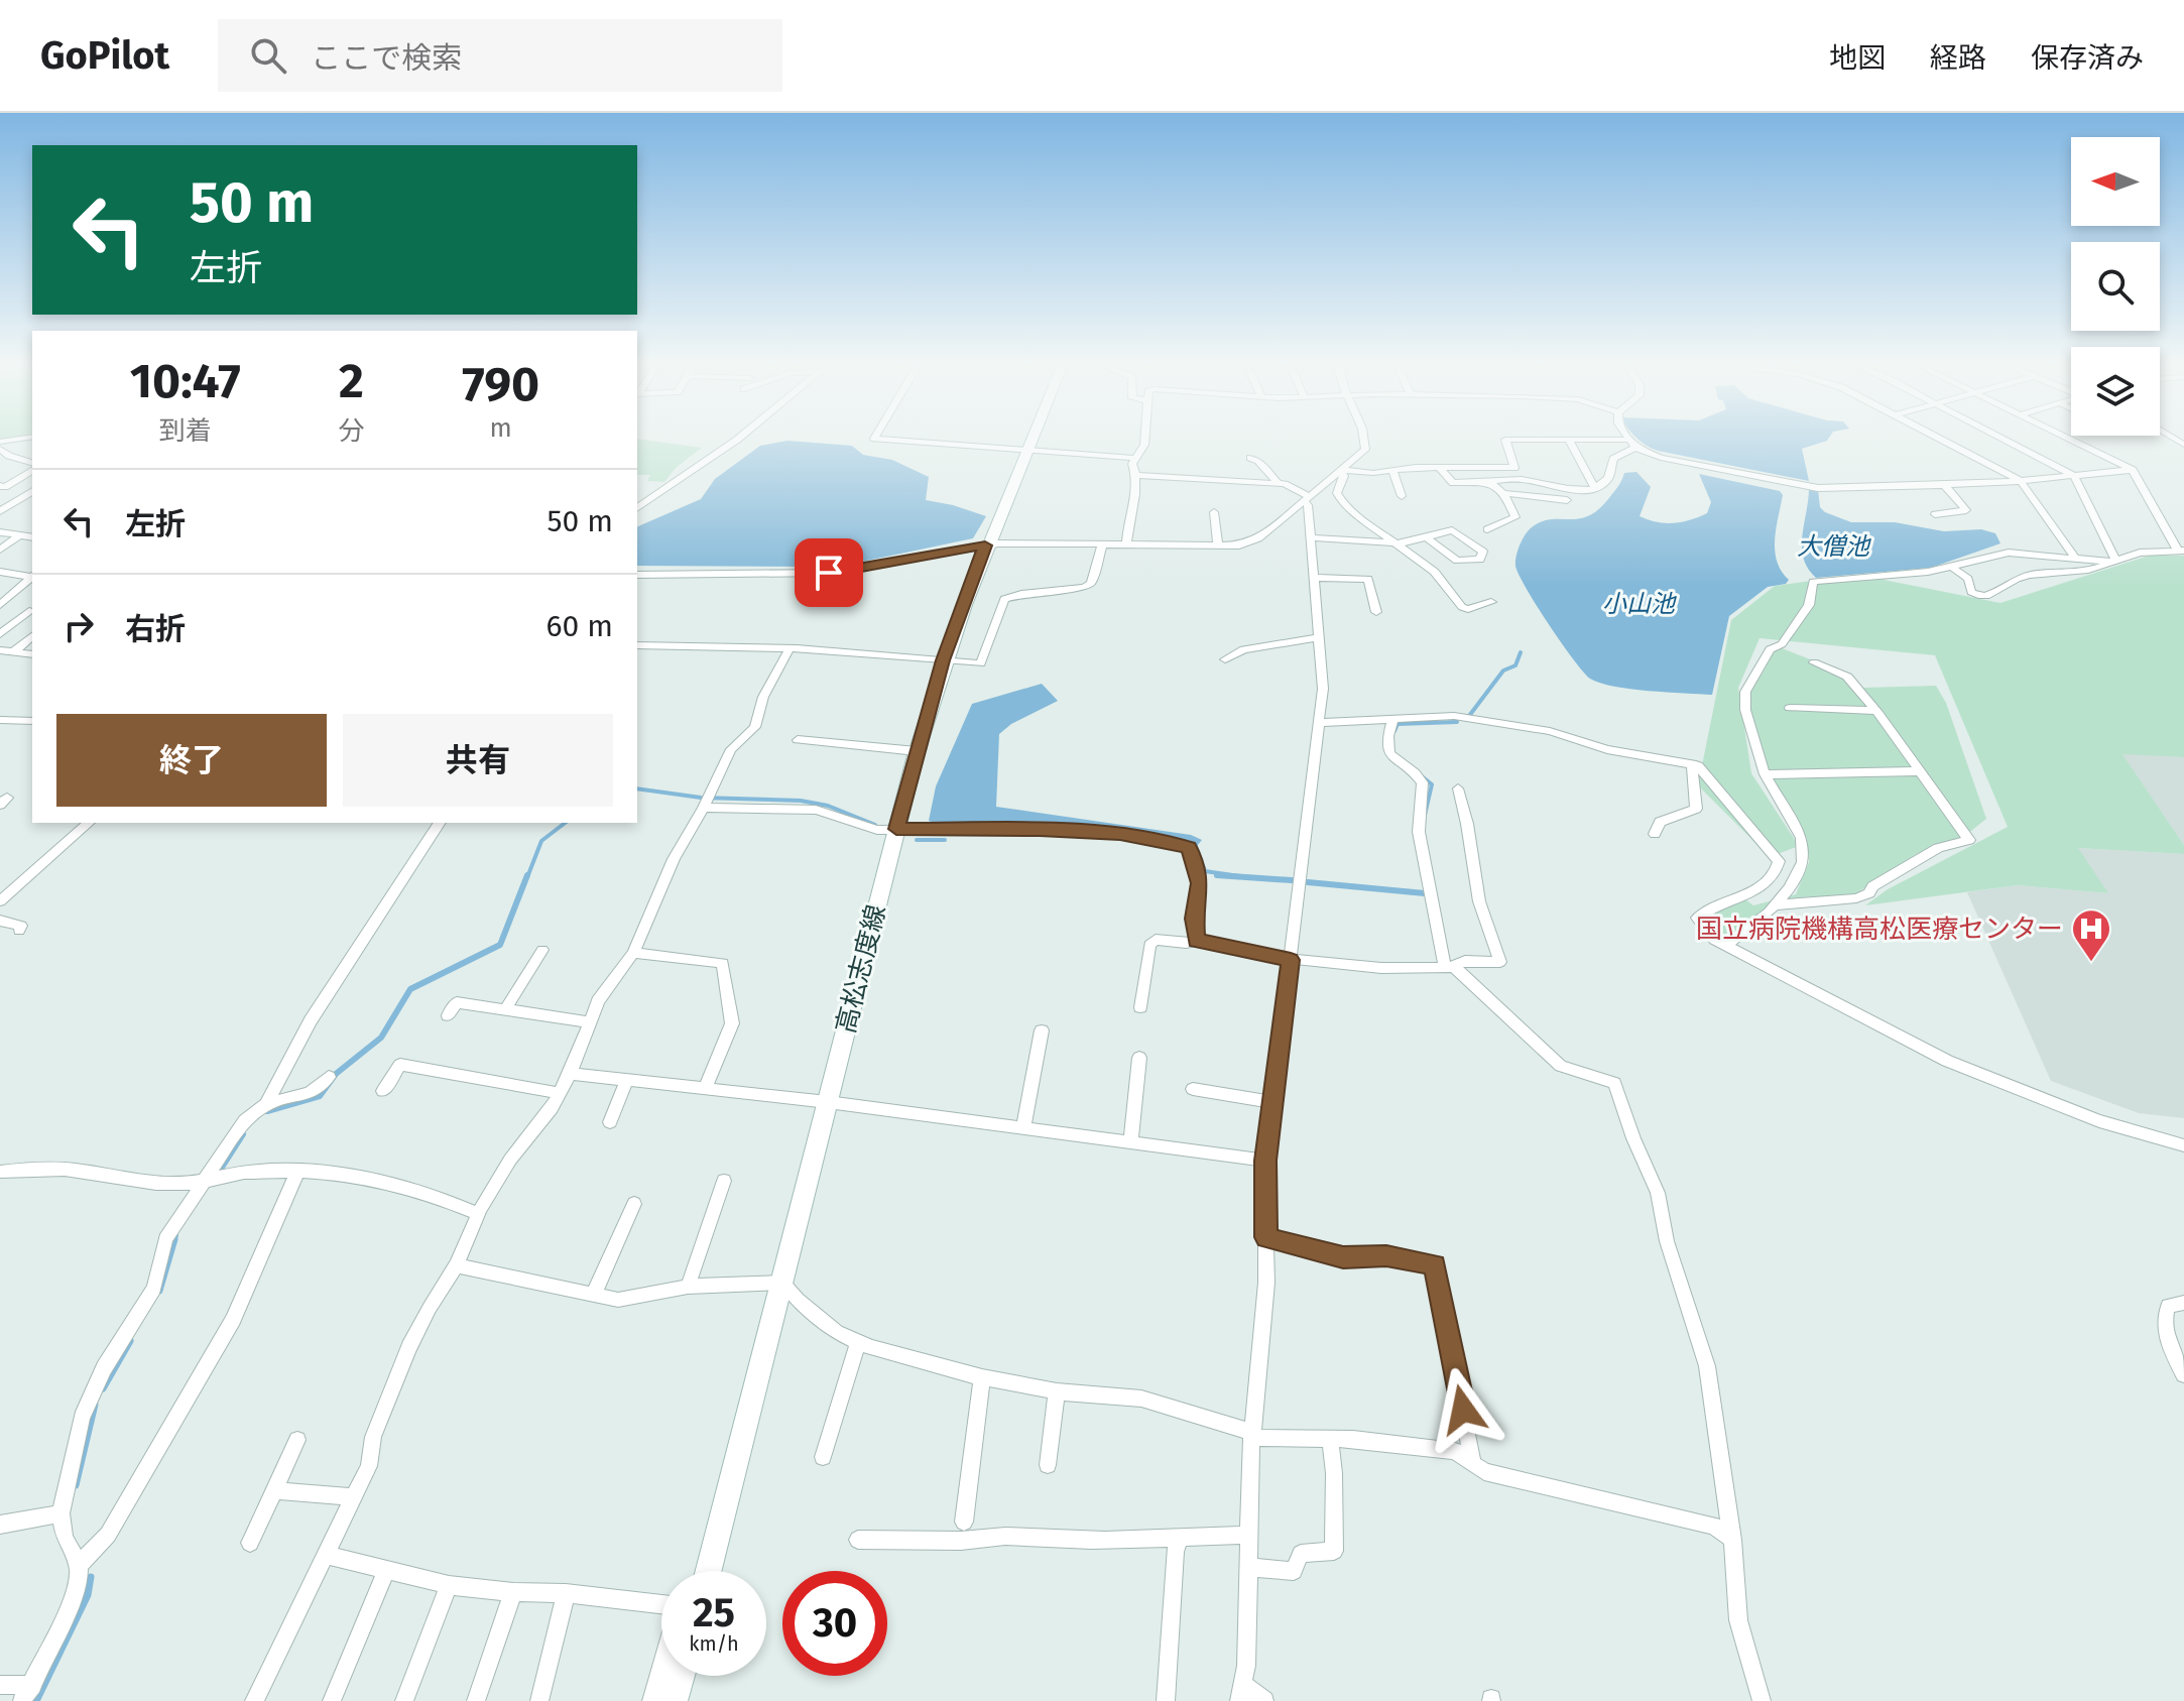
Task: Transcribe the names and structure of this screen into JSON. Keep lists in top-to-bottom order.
{
  "streets": {
    "main road": ["高松志度線"]
  },
  "water": ["大僧池", "小山池"],
  "places": {
    "hospital": ["国立病院機構高松医療センター"]
  },
  "north": "left",
  "page": {
    "header": "GoPilot",
    "search": "ここで検索",
    "nav": ["地図", "経路", "保存済み"],
    "turn": ["50 m", "左折"],
    "eta": [
      "10:47",
      "到着",
      "2",
      "分",
      "790",
      "m"
    ],
    "list": [
      {
        "name": "左折",
        "value": "50 m"
      },
      {
        "name": "右折",
        "value": "60 m"
      }
    ],
    "buttons": ["終了", "共有"],
    "speed": "25 km/h",
    "limit": "30"
  }
}
